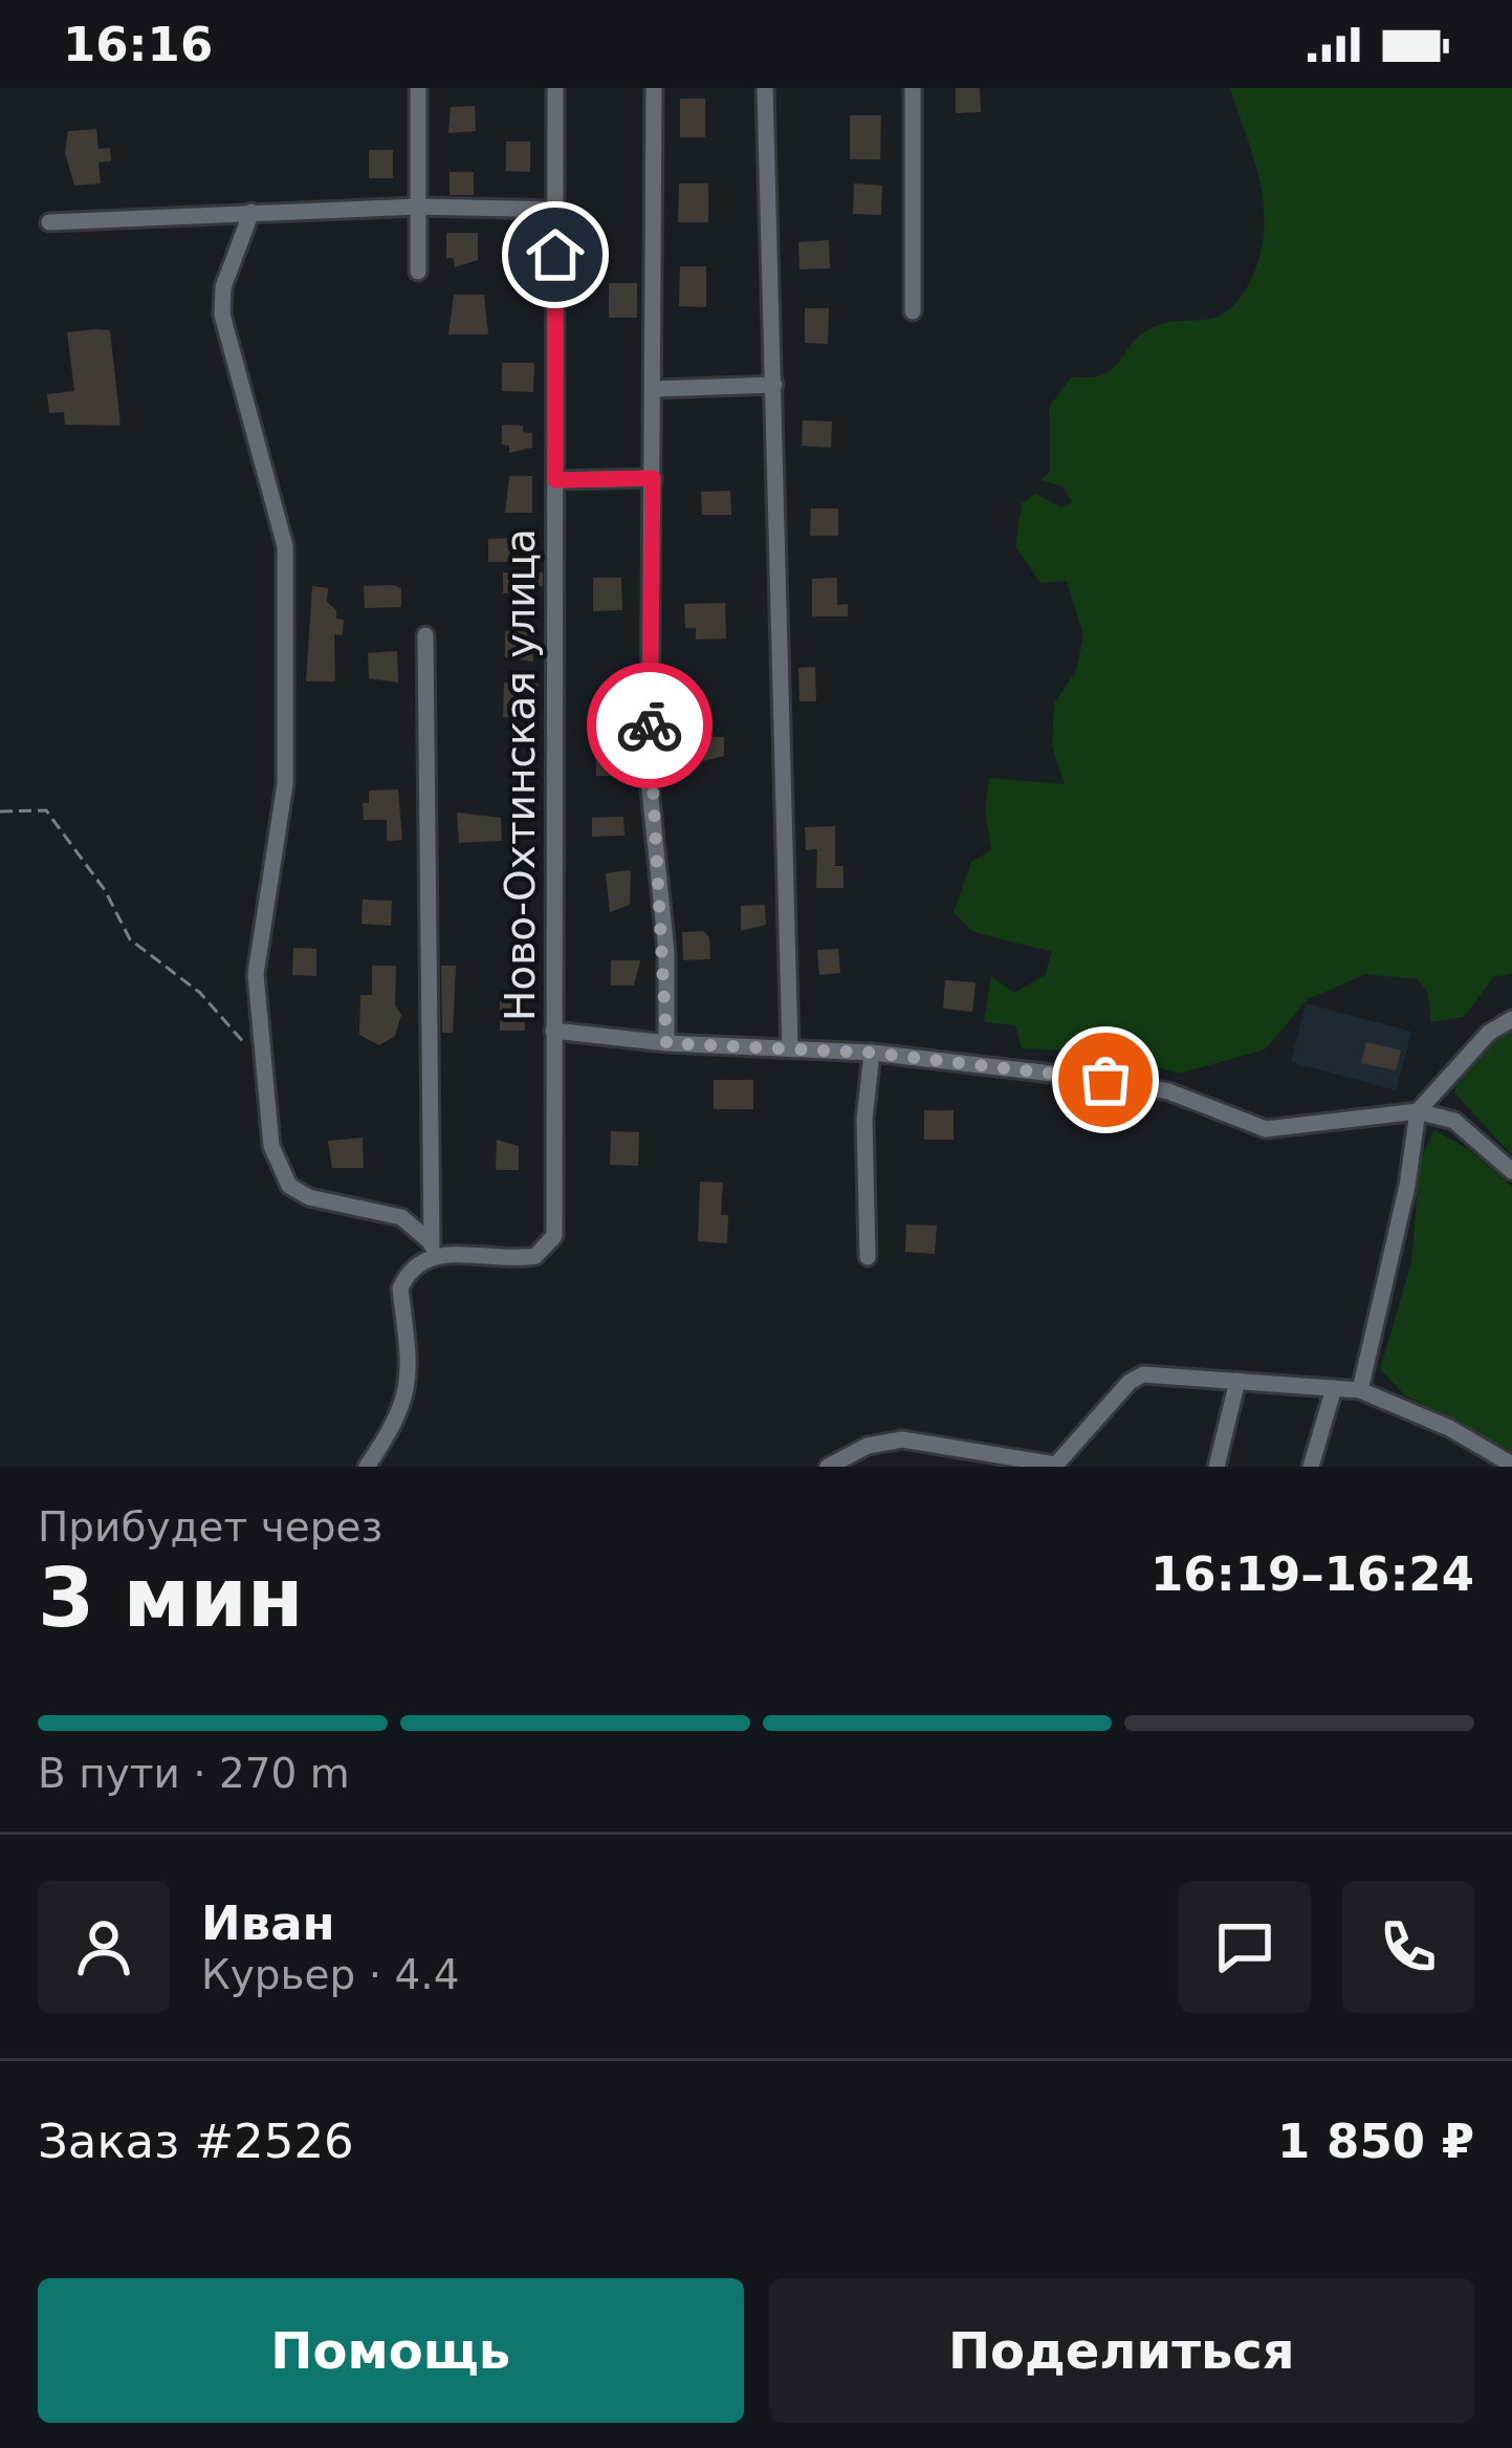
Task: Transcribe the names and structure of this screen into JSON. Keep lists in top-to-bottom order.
{
  "streets": {
    "street": ["Ново-Охтинская улица"]
  },
  "page": {
    "status": "16:16",
    "heading": ["3 мин", "Прибудет через", "16:19–16:24"],
    "panel": [
      "Иван",
      "Курьер · 4.4",
      "Заказ #2526",
      "1 850 ₽"
    ],
    "bar": "В пути · 270 m",
    "buttons": ["Помощь", "Поделиться"]
  }
}
